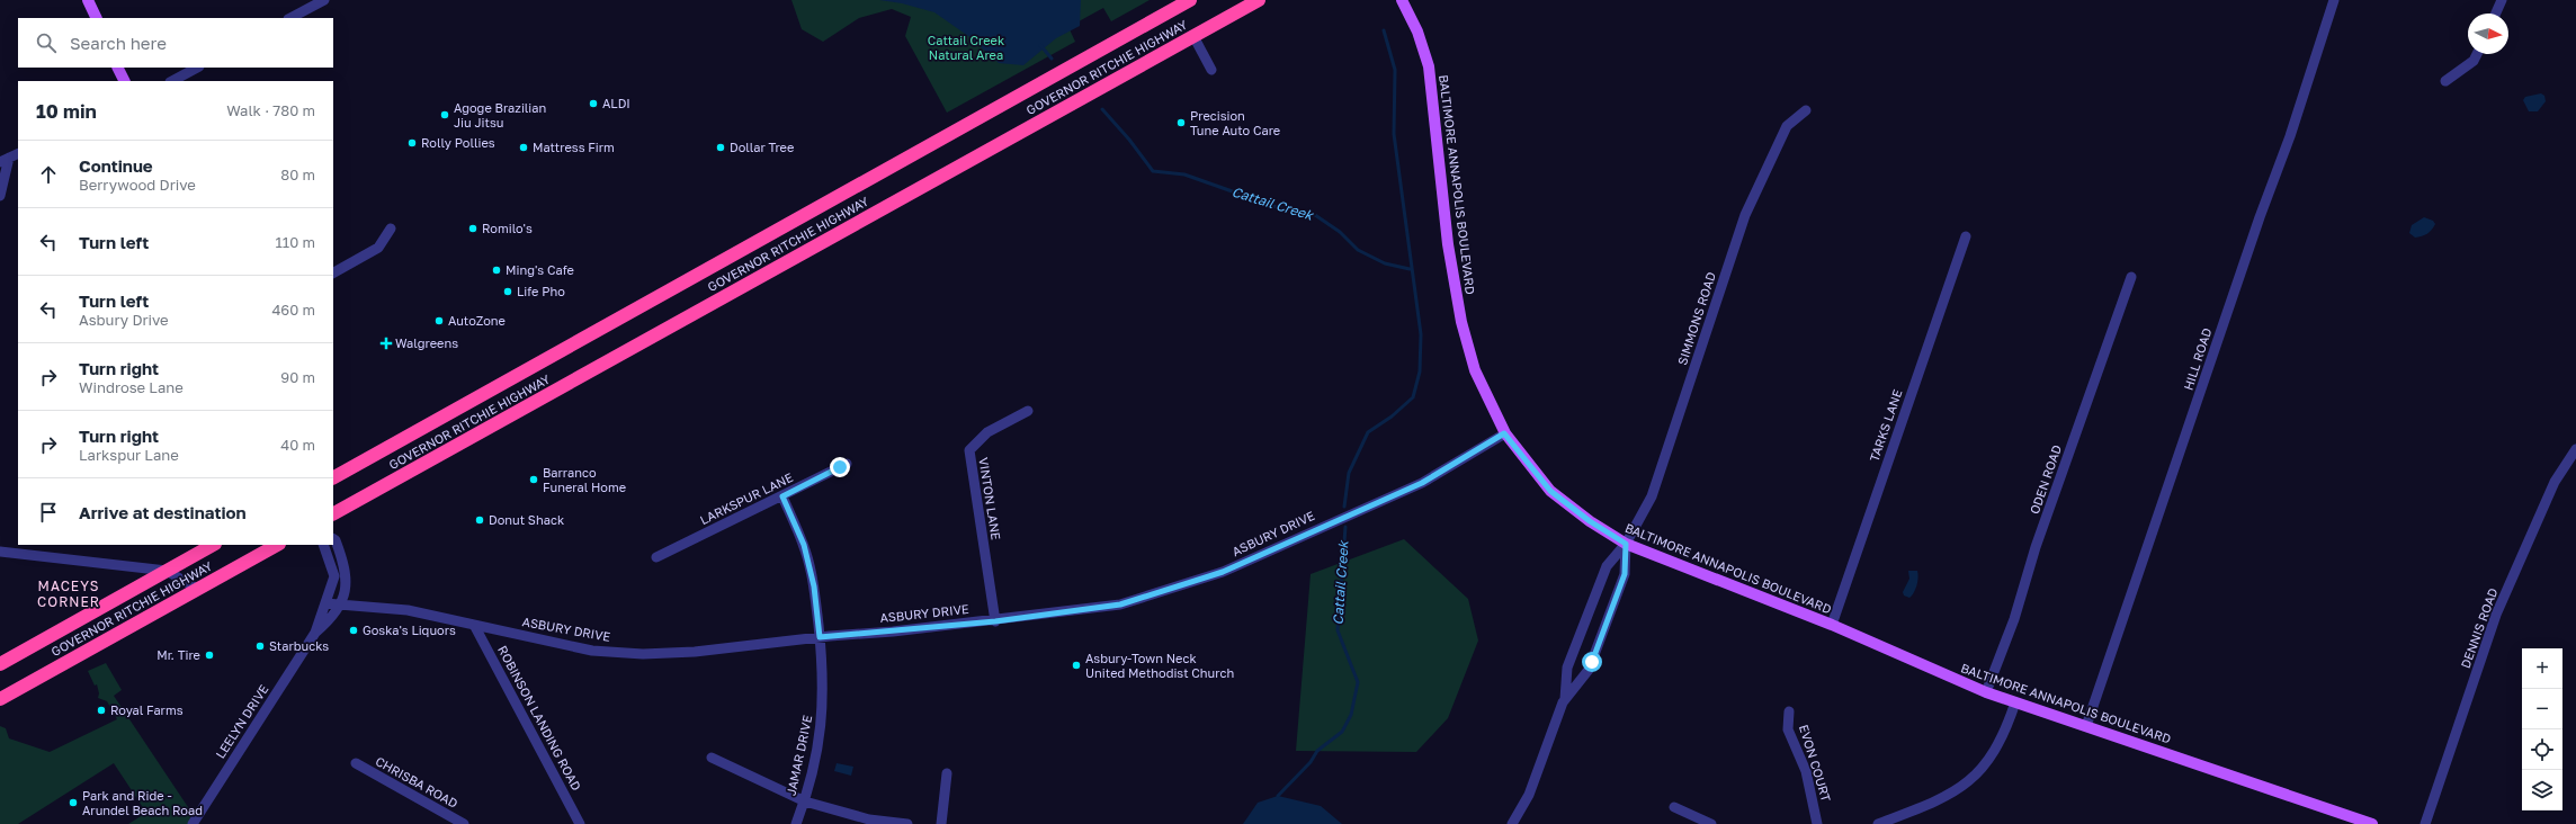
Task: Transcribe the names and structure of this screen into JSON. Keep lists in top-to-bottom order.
{
  "streets": {
    "highway": ["GOVERNOR RITCHIE HIGHWAY"],
    "main road": ["BALTIMORE ANNAPOLIS BOULEVARD"],
    "street": [
      "SIMMONS ROAD",
      "HILL ROAD",
      "TARKS LANE",
      "ODEN ROAD",
      "LARKSPUR LANE",
      "VINTON LANE",
      "ASBURY DRIVE",
      "DENNIS ROAD",
      "ROBINSON LANDING ROAD",
      "LEELYN DRIVE",
      "JAMAR DRIVE",
      "EVON COURT",
      "CHRISBA ROAD"
    ]
  },
  "crossings": [
    ["BALTIMORE ANNAPOLIS BOULEVARD", "SIMMONS ROAD"],
    ["BALTIMORE ANNAPOLIS BOULEVARD", "HILL ROAD"],
    ["BALTIMORE ANNAPOLIS BOULEVARD", "TARKS LANE"],
    ["BALTIMORE ANNAPOLIS BOULEVARD", "ODEN ROAD"],
    ["BALTIMORE ANNAPOLIS BOULEVARD", "ASBURY DRIVE"],
    ["LARKSPUR LANE", "JAMAR DRIVE"],
    ["VINTON LANE", "ASBURY DRIVE"],
    ["ASBURY DRIVE", "ROBINSON LANDING ROAD"],
    ["ASBURY DRIVE", "LEELYN DRIVE"],
    ["ASBURY DRIVE", "JAMAR DRIVE"]
  ],
  "districts": ["MACEYS CORNER"],
  "water": ["Cattail Creek"],
  "parks": ["Cattail Creek Natural Area"],
  "places": {
    "other": [
      "ALDI",
      "Agoge Brazilian Jiu Jitsu",
      "Precision Tune Auto Care",
      "Rolly Pollies",
      "Mattress Firm",
      "Dollar Tree",
      "Romilo's",
      "Ming's Cafe",
      "Life Pho",
      "AutoZone",
      "Barranco Funeral Home",
      "Donut Shack",
      "Goska's Liquors",
      "Starbucks",
      "Mr. Tire",
      "Asbury-Town Neck United Methodist Church",
      "Royal Farms",
      "Park and Ride - Arundel Beach Road"
    ],
    "health": ["Walgreens"]
  },
  "north": "right",
  "page": {
    "search": "Search here",
    "heading": ["10 min", "Walk · 780 m"],
    "list": [
      ["Continue", "Berrywood Drive", "80 m"],
      ["Turn left", "110 m"],
      ["Turn left", "Asbury Drive", "460 m"],
      ["Turn right", "Windrose Lane", "90 m"],
      ["Turn right", "Larkspur Lane", "40 m"],
      "Arrive at destination"
    ],
    "map_buttons": ["+", "−"]
  }
}
